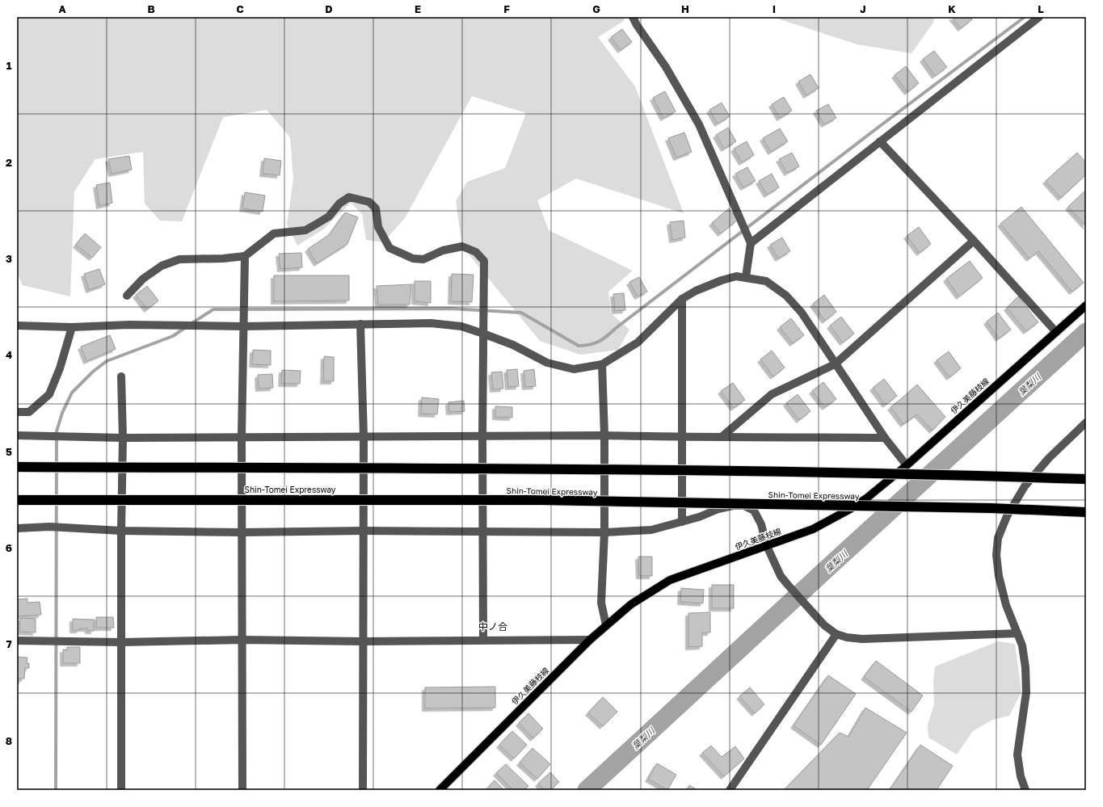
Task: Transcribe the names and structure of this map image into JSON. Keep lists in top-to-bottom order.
{
  "streets": {
    "highway": ["Shin-Tomei Expressway"],
    "main road": ["伊久美藤枝線"]
  },
  "districts": ["中ノ合"],
  "water": ["葉梨川"],
  "grid": {
    "columns": [
      "A",
      "B",
      "C",
      "D",
      "E",
      "F",
      "G",
      "H",
      "I",
      "J",
      "K",
      "L"
    ],
    "rows": [
      "1",
      "2",
      "3",
      "4",
      "5",
      "6",
      "7",
      "8"
    ]
  }
}
